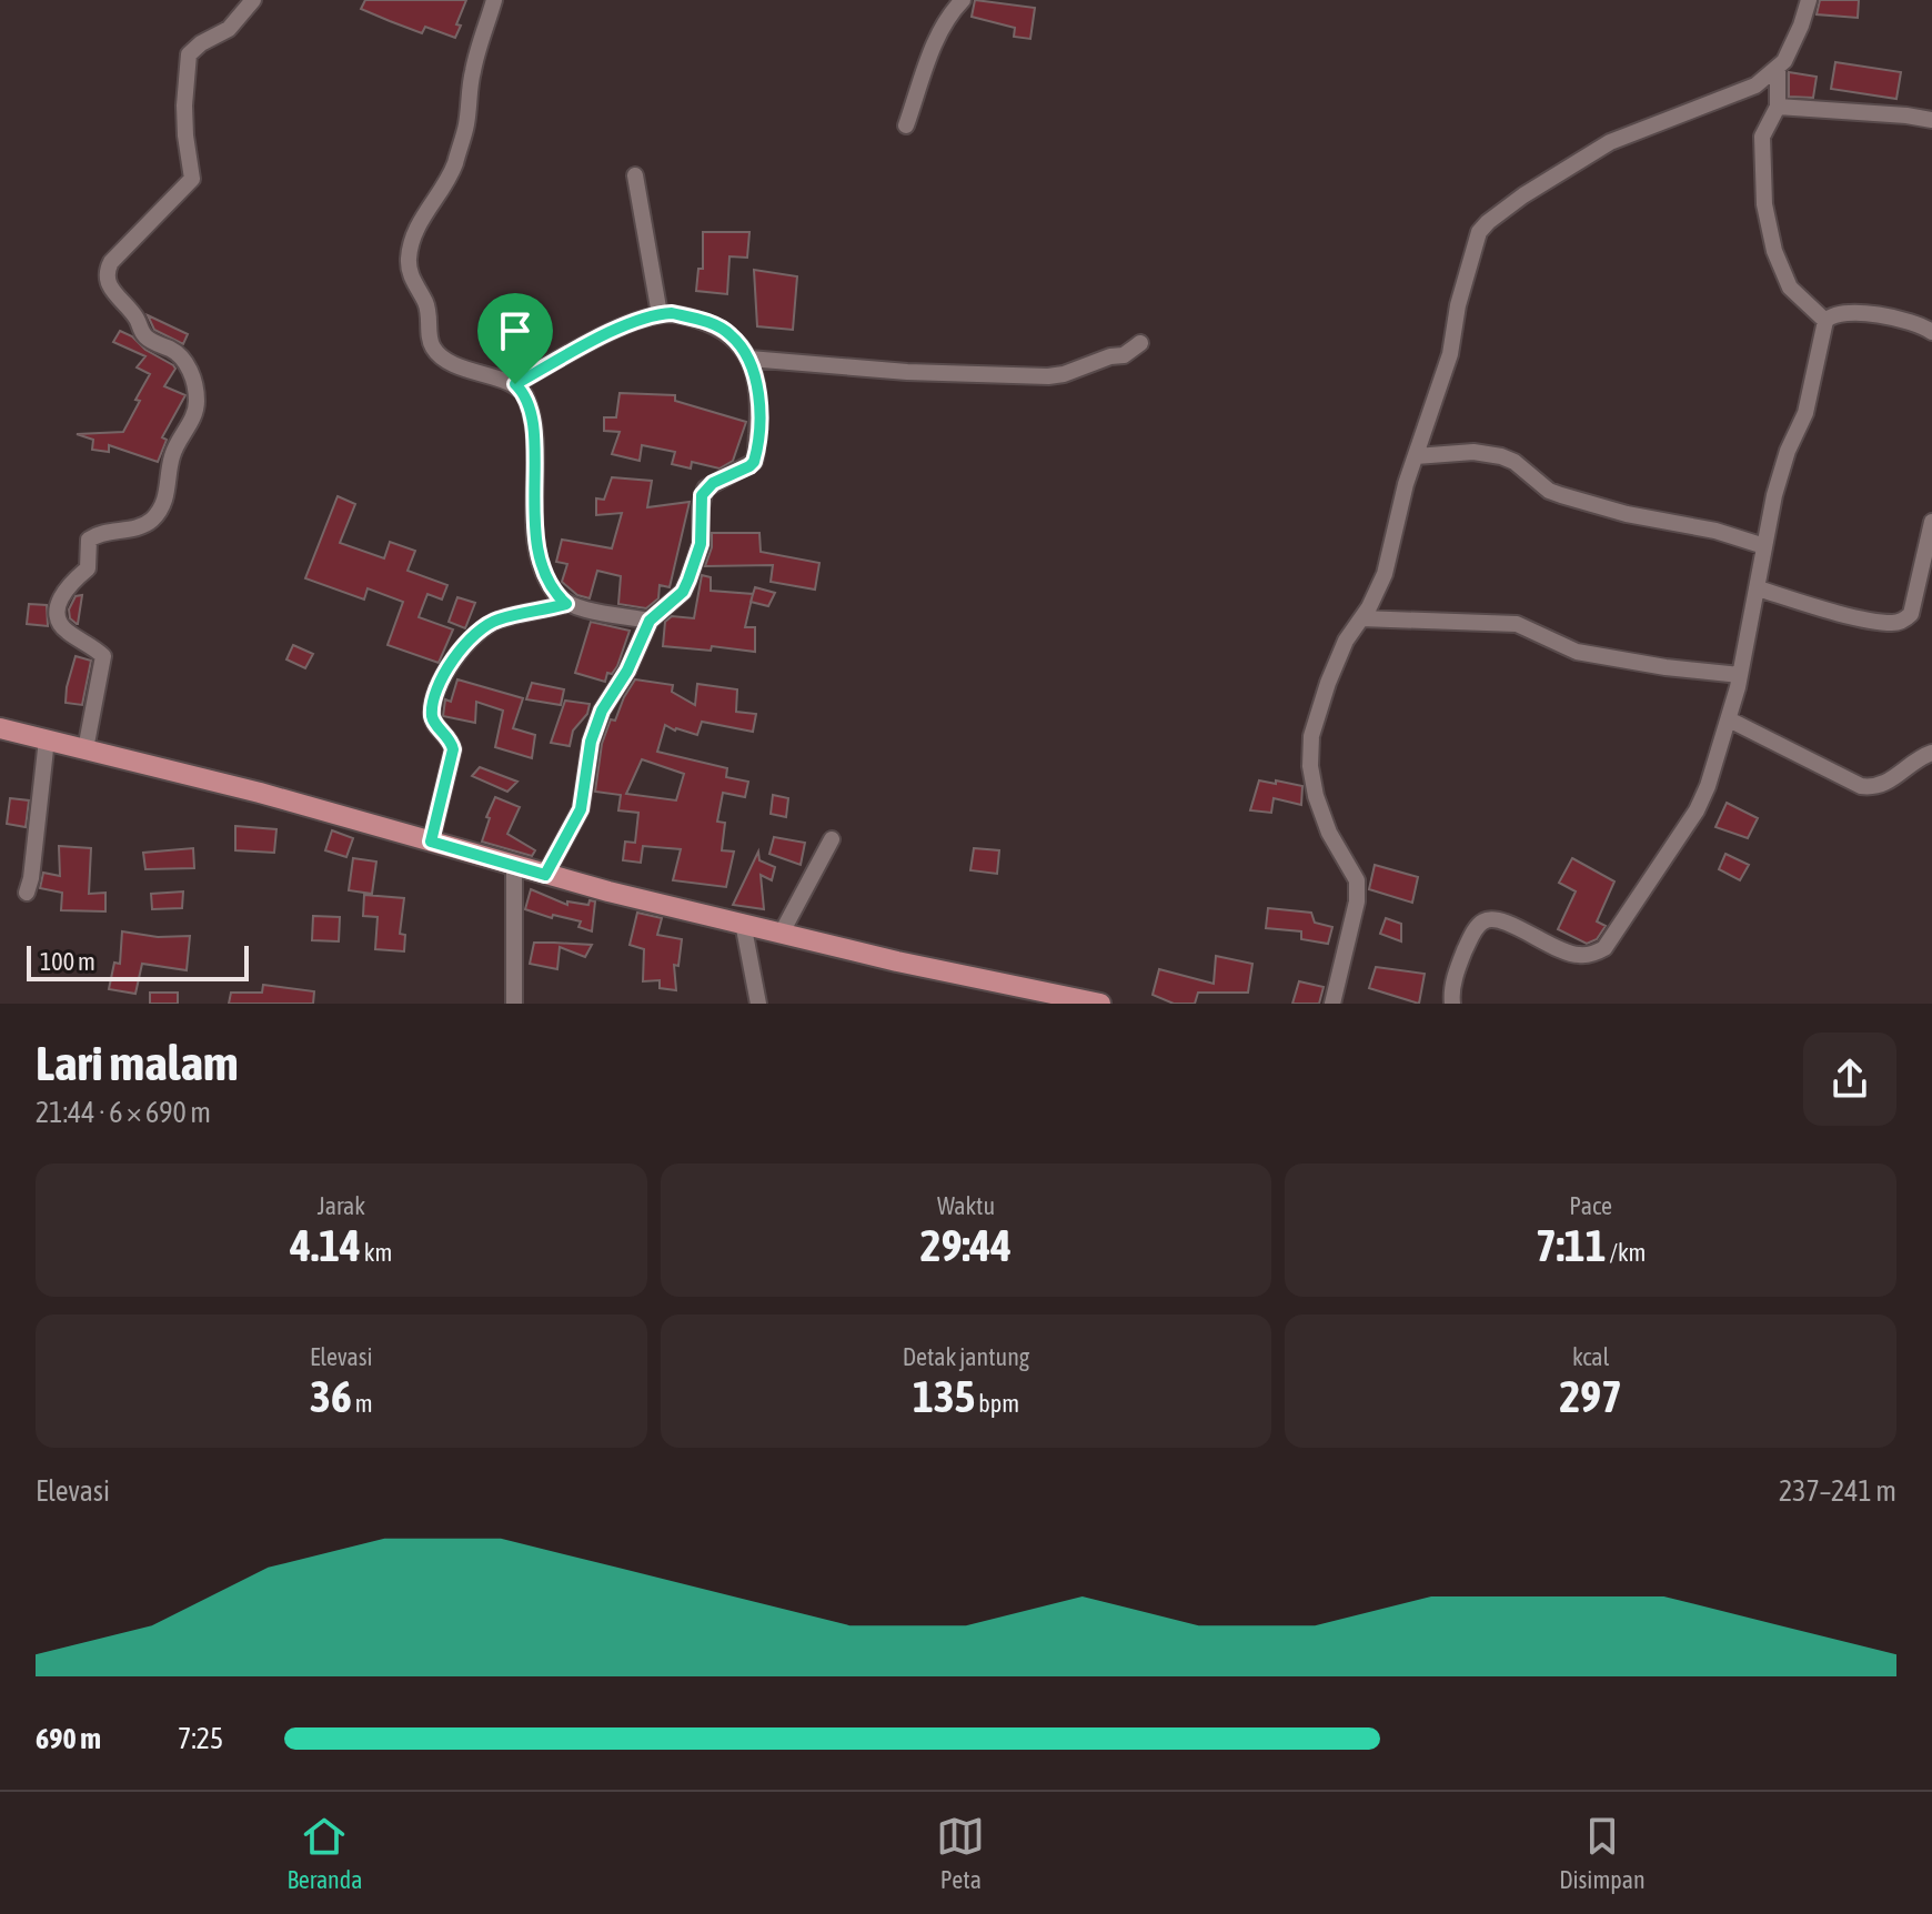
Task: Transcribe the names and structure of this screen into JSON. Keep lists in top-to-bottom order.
{
  "scale_bar": "100 m",
  "page": {
    "scale": "100 m",
    "heading": ["Lari malam", "21:44 · 6 × 690 m"],
    "stats": [
      ["Jarak", "4.14 km"],
      ["Waktu", "29:44"],
      ["Pace", "7:11 /km"],
      ["Elevasi", "36 m"],
      ["Detak jantung", "135 bpm"],
      ["kcal", "297"]
    ],
    "chart": ["Elevasi", "237–241 m"],
    "list": [
      {
        "name": "690 m",
        "note": "7:25"
      }
    ],
    "tabs": ["Beranda", "Peta", "Disimpan"]
  }
}
